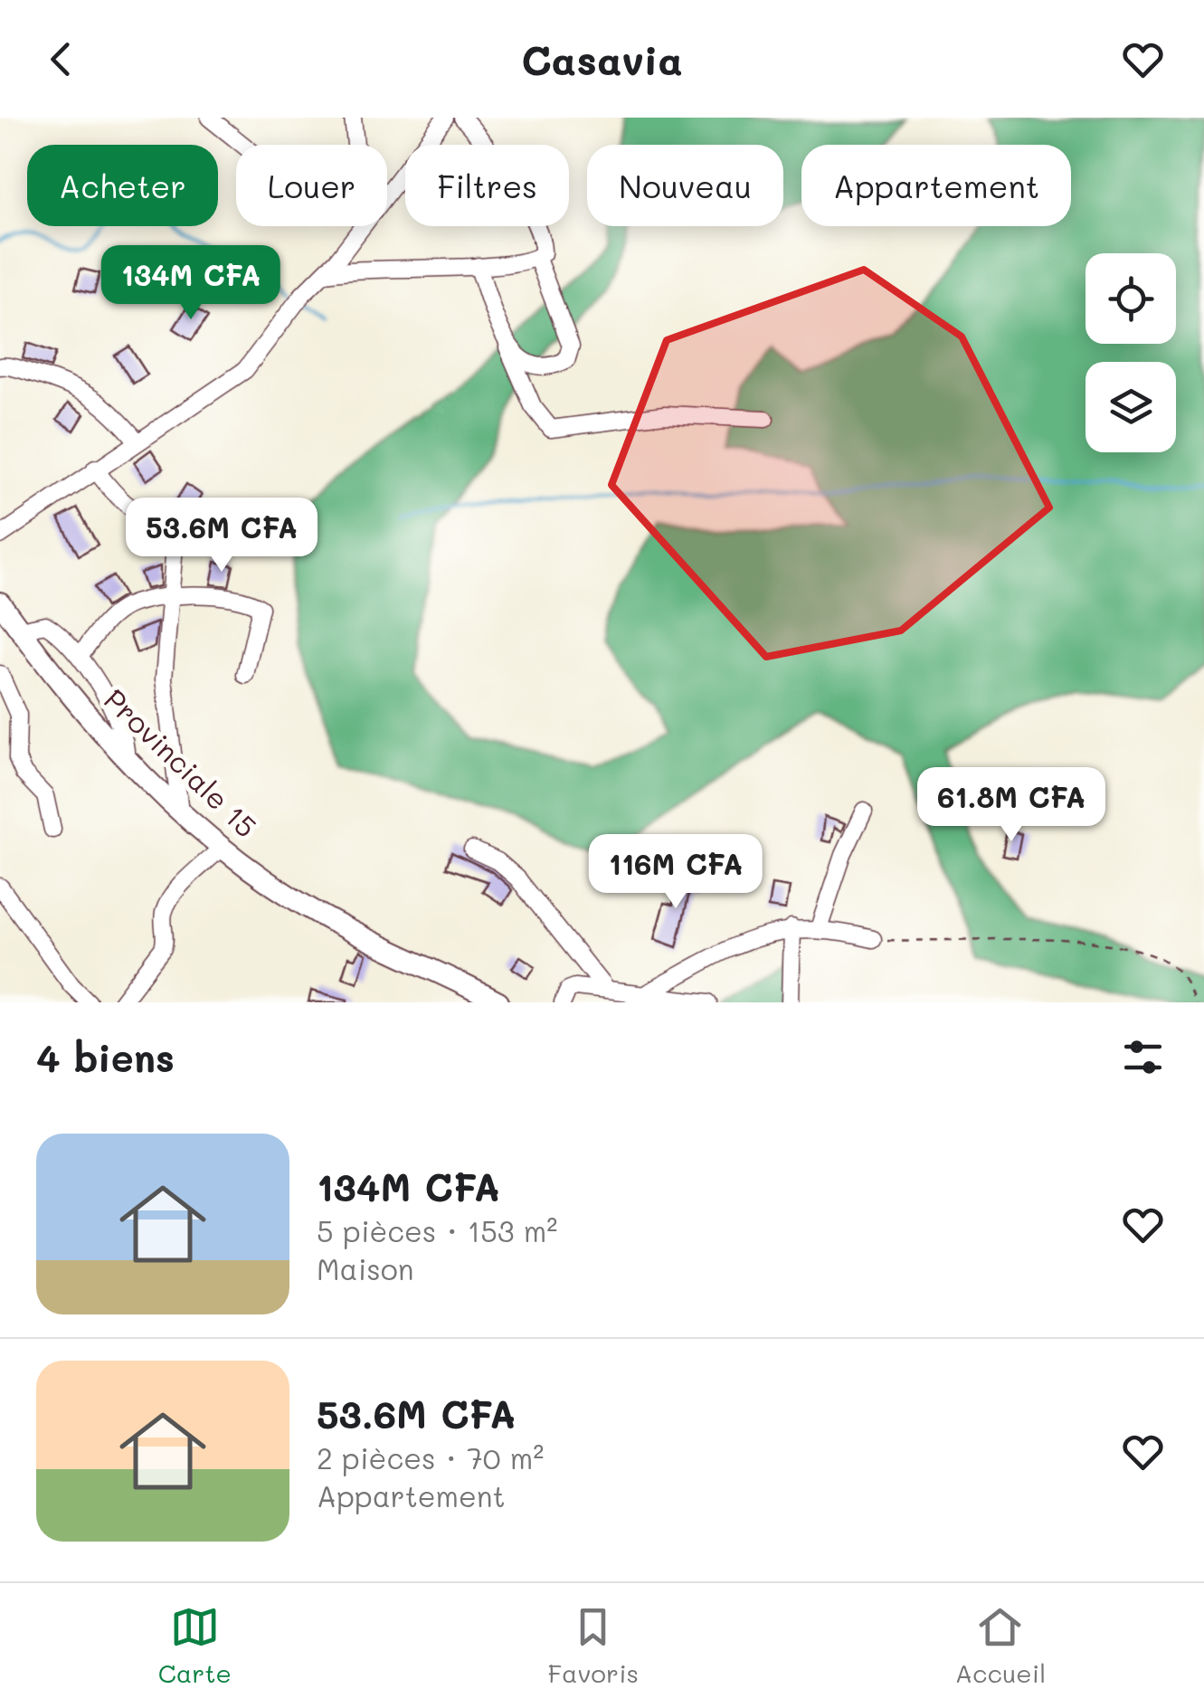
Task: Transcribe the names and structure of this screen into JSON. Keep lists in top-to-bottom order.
{
  "streets": {
    "main road": ["Provinciale 15"]
  },
  "page": {
    "header": "Casavia",
    "chip": [
      "Acheter",
      "Louer",
      "Filtres",
      "Nouveau",
      "Appartement"
    ],
    "price": [
      "134M CFA",
      "53.6M CFA",
      "61.8M CFA",
      "116M CFA"
    ],
    "heading": "4 biens",
    "list": [
      {
        "name": "134M CFA",
        "note": "5 pièces · 153 m² · Maison"
      },
      {
        "name": "53.6M CFA",
        "note": "2 pièces · 70 m² · Appartement"
      }
    ],
    "tabs": ["Carte", "Favoris", "Accueil"]
  }
}
